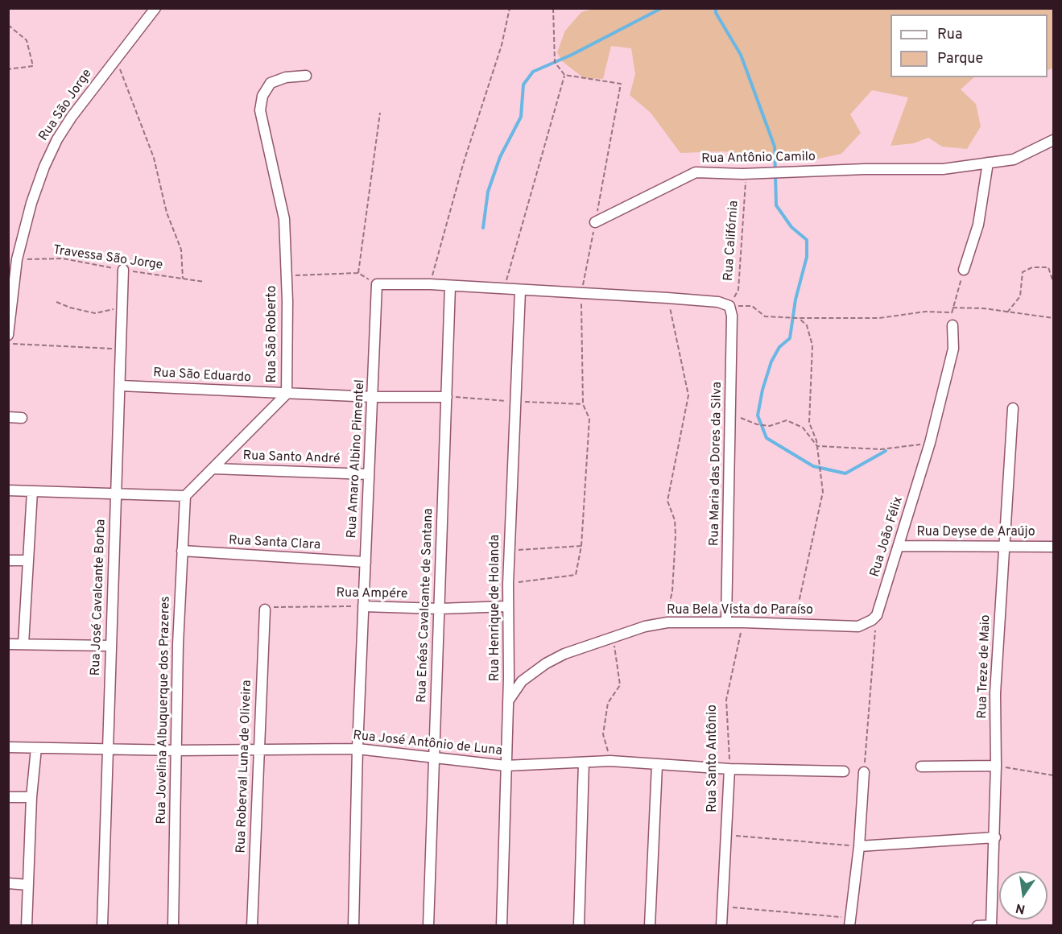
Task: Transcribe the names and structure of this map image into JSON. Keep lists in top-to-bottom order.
{
  "streets": {
    "street": [
      "Rua São Jorge",
      "Rua Antônio Camilo",
      "Rua São Roberto",
      "Rua São Eduardo",
      "Rua Santo André",
      "Rua Amaro Albino Pimentel",
      "Rua Maria das Dores da Silva",
      "Rua Deyse de Araújo",
      "Rua João Félix",
      "Rua Santa Clara",
      "Rua Ampére",
      "Rua José Cavalcante Borba",
      "Rua Enéas Cavalcante de Santana",
      "Rua Henrique de Holanda",
      "Rua Bela Vista do Paraíso",
      "Rua Treze de Maio",
      "Rua Jovelina Albuquerque dos Prazeres",
      "Rua José Antônio de Luna",
      "Rua Santo Antônio",
      "Rua Roberval Luna de Oliveira"
    ],
    "path": ["Rua Califórnia", "Travessa São Jorge"]
  },
  "crossings": [
    ["Rua São Jorge", "Travessa São Jorge"],
    ["Rua Antônio Camilo", "Rua Califórnia"],
    ["Rua Califórnia", "Rua Maria das Dores da Silva"],
    ["Travessa São Jorge", "Rua José Cavalcante Borba"],
    ["Rua São Roberto", "Rua São Eduardo"],
    ["Rua São Roberto", "Rua Santo André"],
    ["Rua São Roberto", "Rua Jovelina Albuquerque dos Prazeres"],
    ["Rua São Eduardo", "Rua Amaro Albino Pimentel"],
    ["Rua São Eduardo", "Rua José Cavalcante Borba"],
    ["Rua São Eduardo", "Rua Enéas Cavalcante de Santana"],
    ["Rua Santo André", "Rua Amaro Albino Pimentel"],
    ["Rua Amaro Albino Pimentel", "Rua Santa Clara"],
    ["Rua Amaro Albino Pimentel", "Rua Ampére"],
    ["Rua Amaro Albino Pimentel", "Rua José Antônio de Luna"],
    ["Rua Maria das Dores da Silva", "Rua Bela Vista do Paraíso"],
    ["Rua Deyse de Araújo", "Rua João Félix"],
    ["Rua Deyse de Araújo", "Rua Treze de Maio"],
    ["Rua João Félix", "Rua Bela Vista do Paraíso"],
    ["Rua Santa Clara", "Rua Jovelina Albuquerque dos Prazeres"],
    ["Rua Ampére", "Rua Enéas Cavalcante de Santana"],
    ["Rua Ampére", "Rua Henrique de Holanda"],
    ["Rua Ampére", "Rua Roberval Luna de Oliveira"],
    ["Rua José Cavalcante Borba", "Rua José Antônio de Luna"],
    ["Rua Enéas Cavalcante de Santana", "Rua José Antônio de Luna"],
    ["Rua Henrique de Holanda", "Rua Bela Vista do Paraíso"],
    ["Rua Henrique de Holanda", "Rua José Antônio de Luna"],
    ["Rua Bela Vista do Paraíso", "Rua Santo Antônio"],
    ["Rua Jovelina Albuquerque dos Prazeres", "Rua José Antônio de Luna"],
    ["Rua José Antônio de Luna", "Rua Santo Antônio"],
    ["Rua José Antônio de Luna", "Rua Roberval Luna de Oliveira"]
  ],
  "legend": ["Rua", "Parque"],
  "north": "bottom"
}
